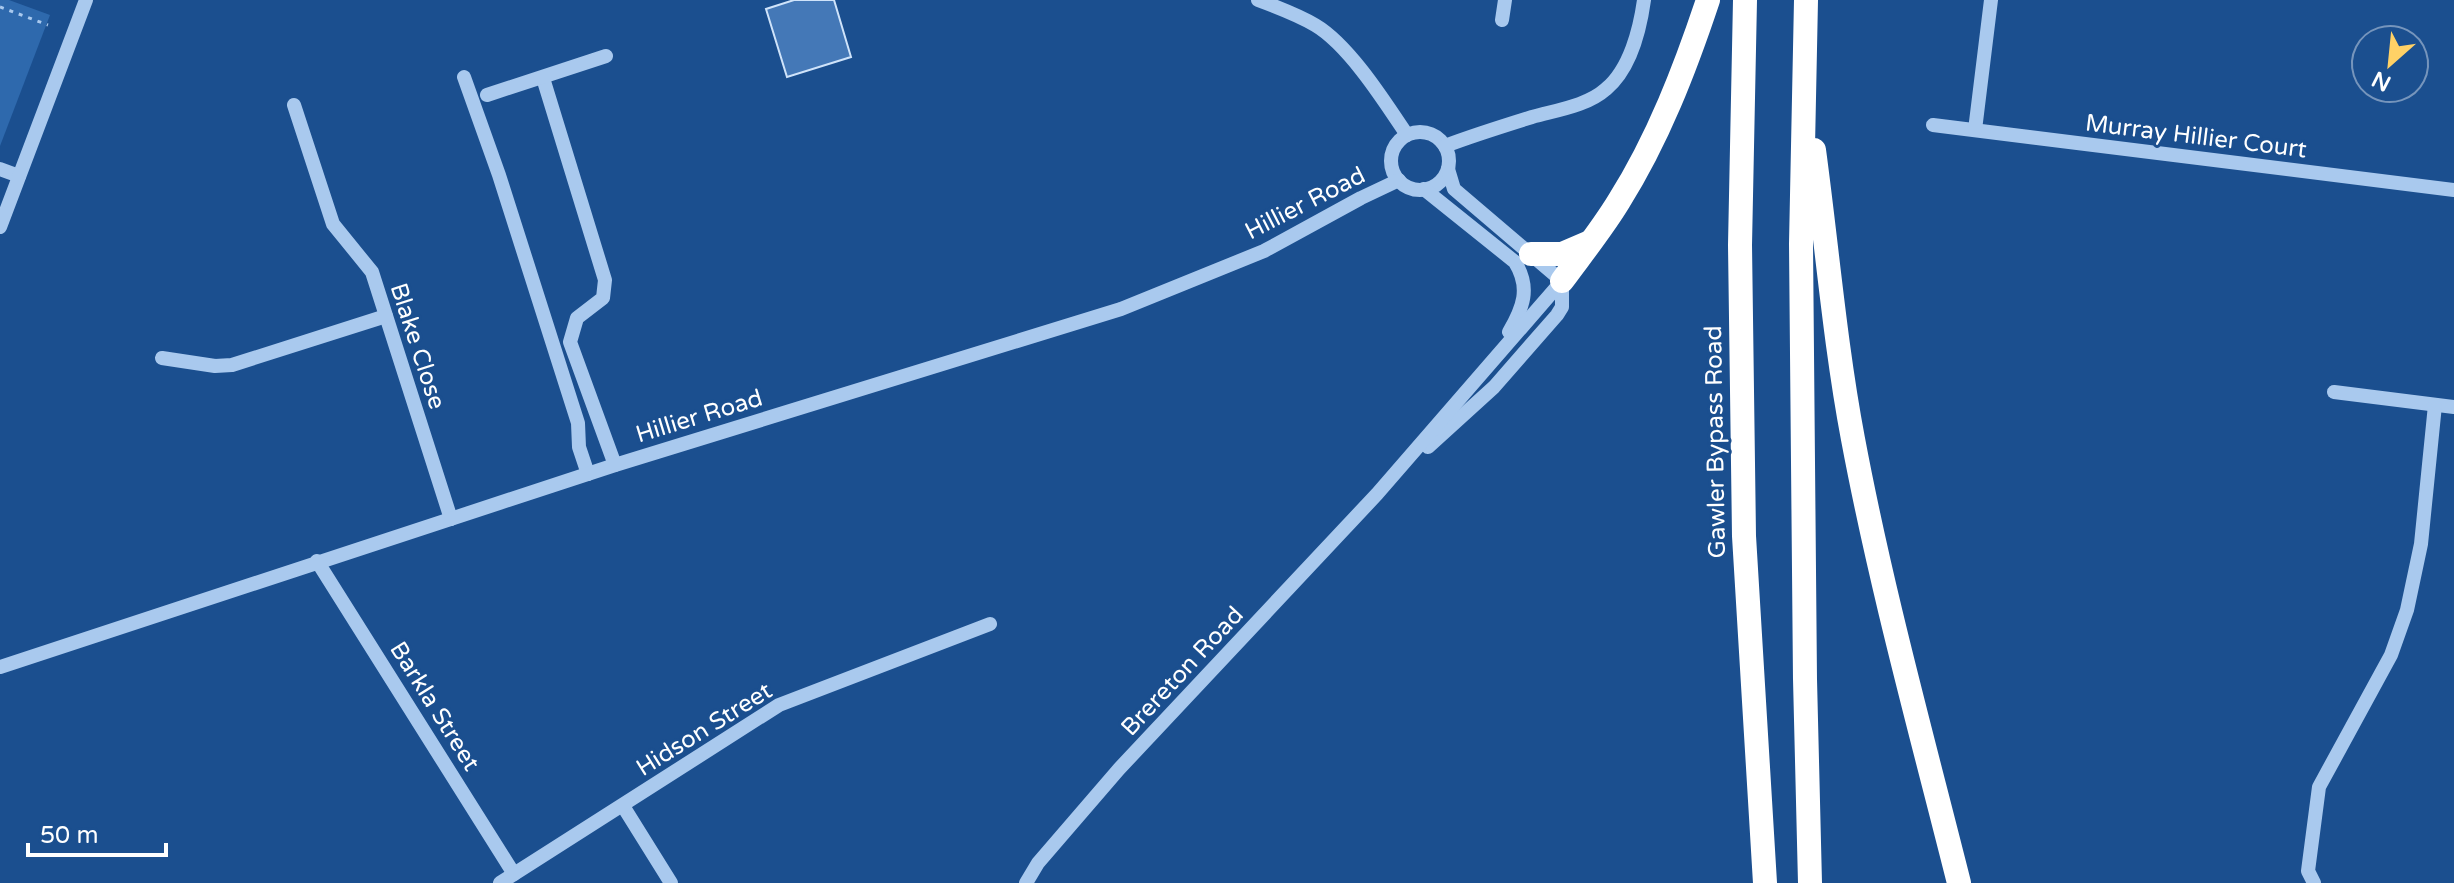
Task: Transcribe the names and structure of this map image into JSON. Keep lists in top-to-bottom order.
{
  "streets": {
    "highway": ["Gawler Bypass Road"],
    "street": [
      "Murray Hillier Court",
      "Hillier Road",
      "Blake Close",
      "Brereton Road",
      "Barkla Street",
      "Hidson Street"
    ]
  },
  "crossings": [
    ["Hillier Road", "Blake Close"],
    ["Hillier Road", "Brereton Road"],
    ["Hillier Road", "Barkla Street"],
    ["Barkla Street", "Hidson Street"]
  ],
  "scale_bar": "50 m",
  "north": "bottom left"
}
